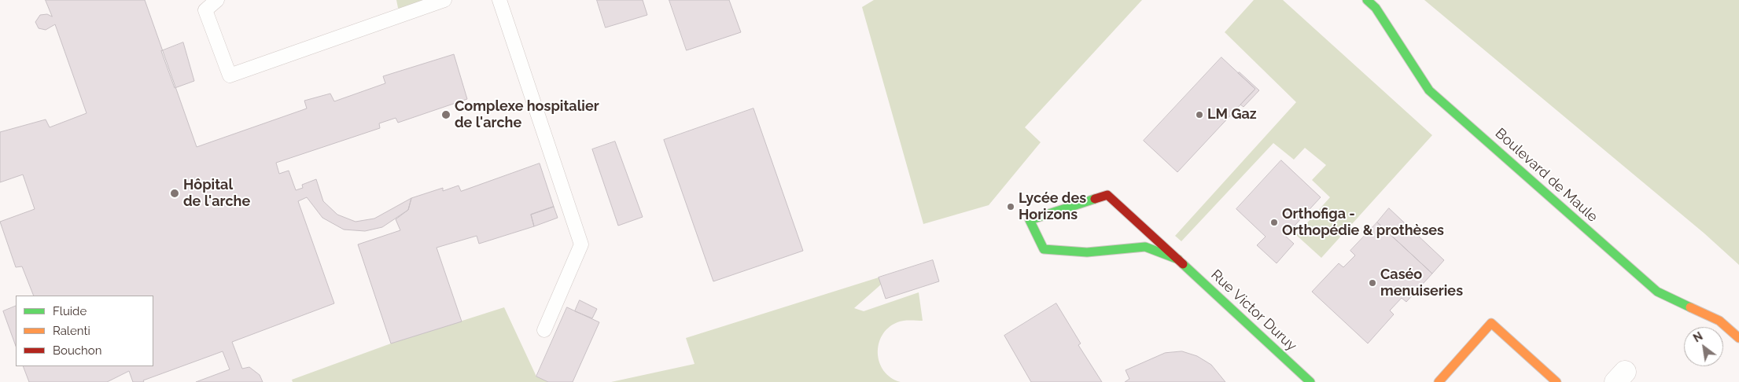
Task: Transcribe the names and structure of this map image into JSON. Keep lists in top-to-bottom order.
{
  "streets": {
    "street": ["Boulevard de Maule", "Rue Victor Duruy"]
  },
  "places": [
    "Complexe hospitalier de l'arche",
    "LM Gaz",
    "Hôpital de l'arche",
    "Lycée des Horizons",
    "Orthofiga - Orthopédie & prothèses",
    "Caséo menuiseries"
  ],
  "legend": ["Fluide", "Ralenti", "Bouchon"],
  "north": "top left"
}
